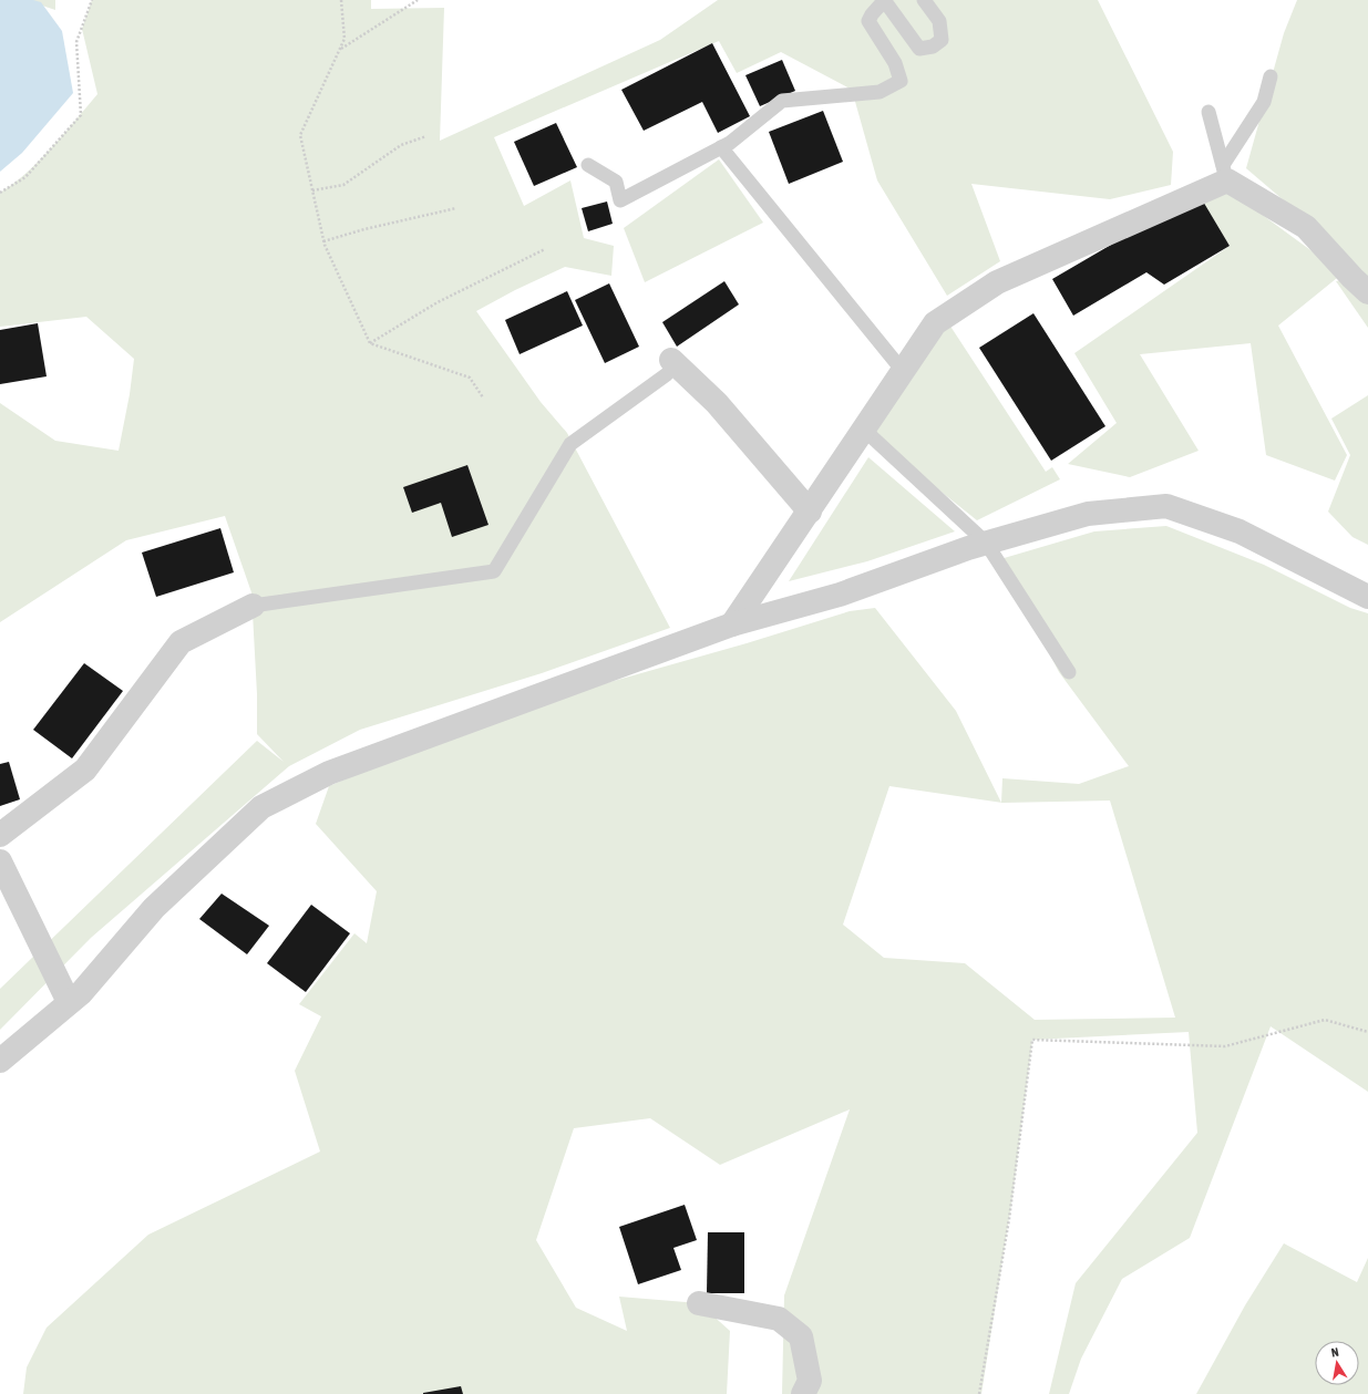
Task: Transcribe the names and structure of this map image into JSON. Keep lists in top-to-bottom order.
{
  "north": "top"
}
